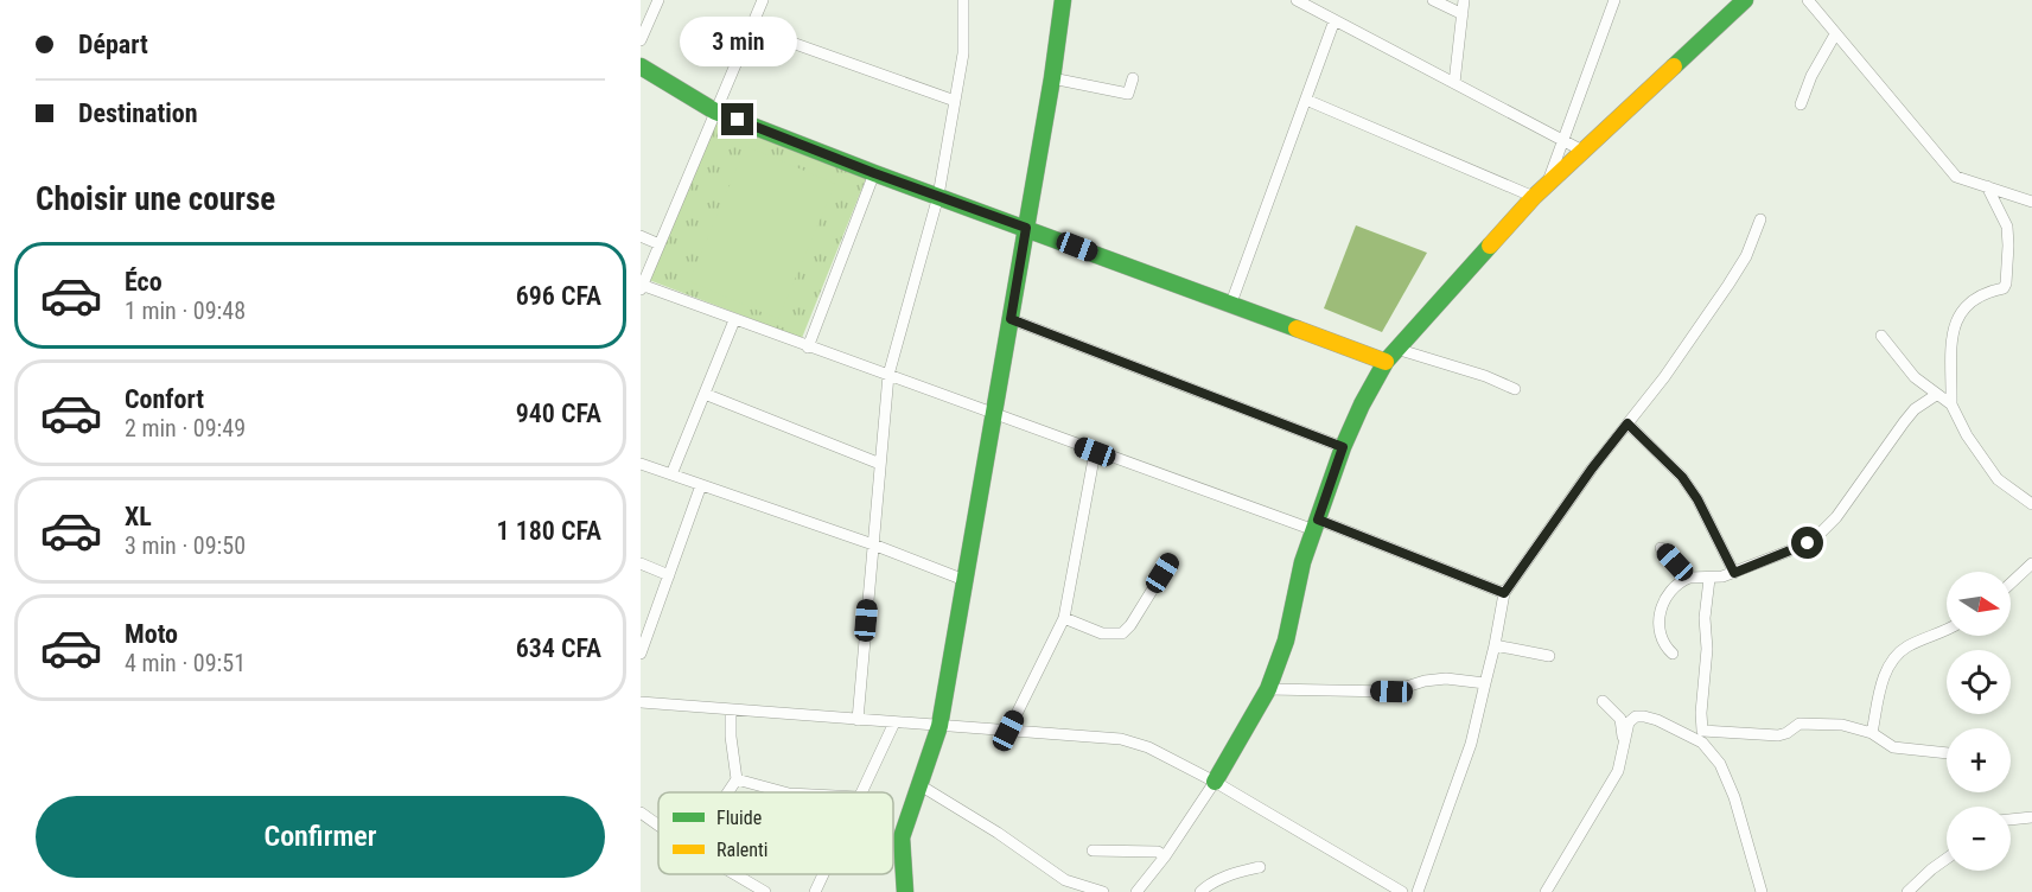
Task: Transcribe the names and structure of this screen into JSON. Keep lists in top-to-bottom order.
{
  "legend": ["Fluide", "Ralenti"],
  "north": "right",
  "page": {
    "banner": ["Départ", "Destination"],
    "bubble": "3 min",
    "heading": "Choisir une course",
    "list": [
      {
        "name": "Éco",
        "note": "1 min · 09:48",
        "value": "696 CFA"
      },
      {
        "name": "Confort",
        "note": "2 min · 09:49",
        "value": "940 CFA"
      },
      {
        "name": "XL",
        "note": "3 min · 09:50",
        "value": "1 180 CFA"
      },
      {
        "name": "Moto",
        "note": "4 min · 09:51",
        "value": "634 CFA"
      }
    ],
    "map_buttons": ["+", "−"],
    "buttons": "Confirmer"
  }
}
